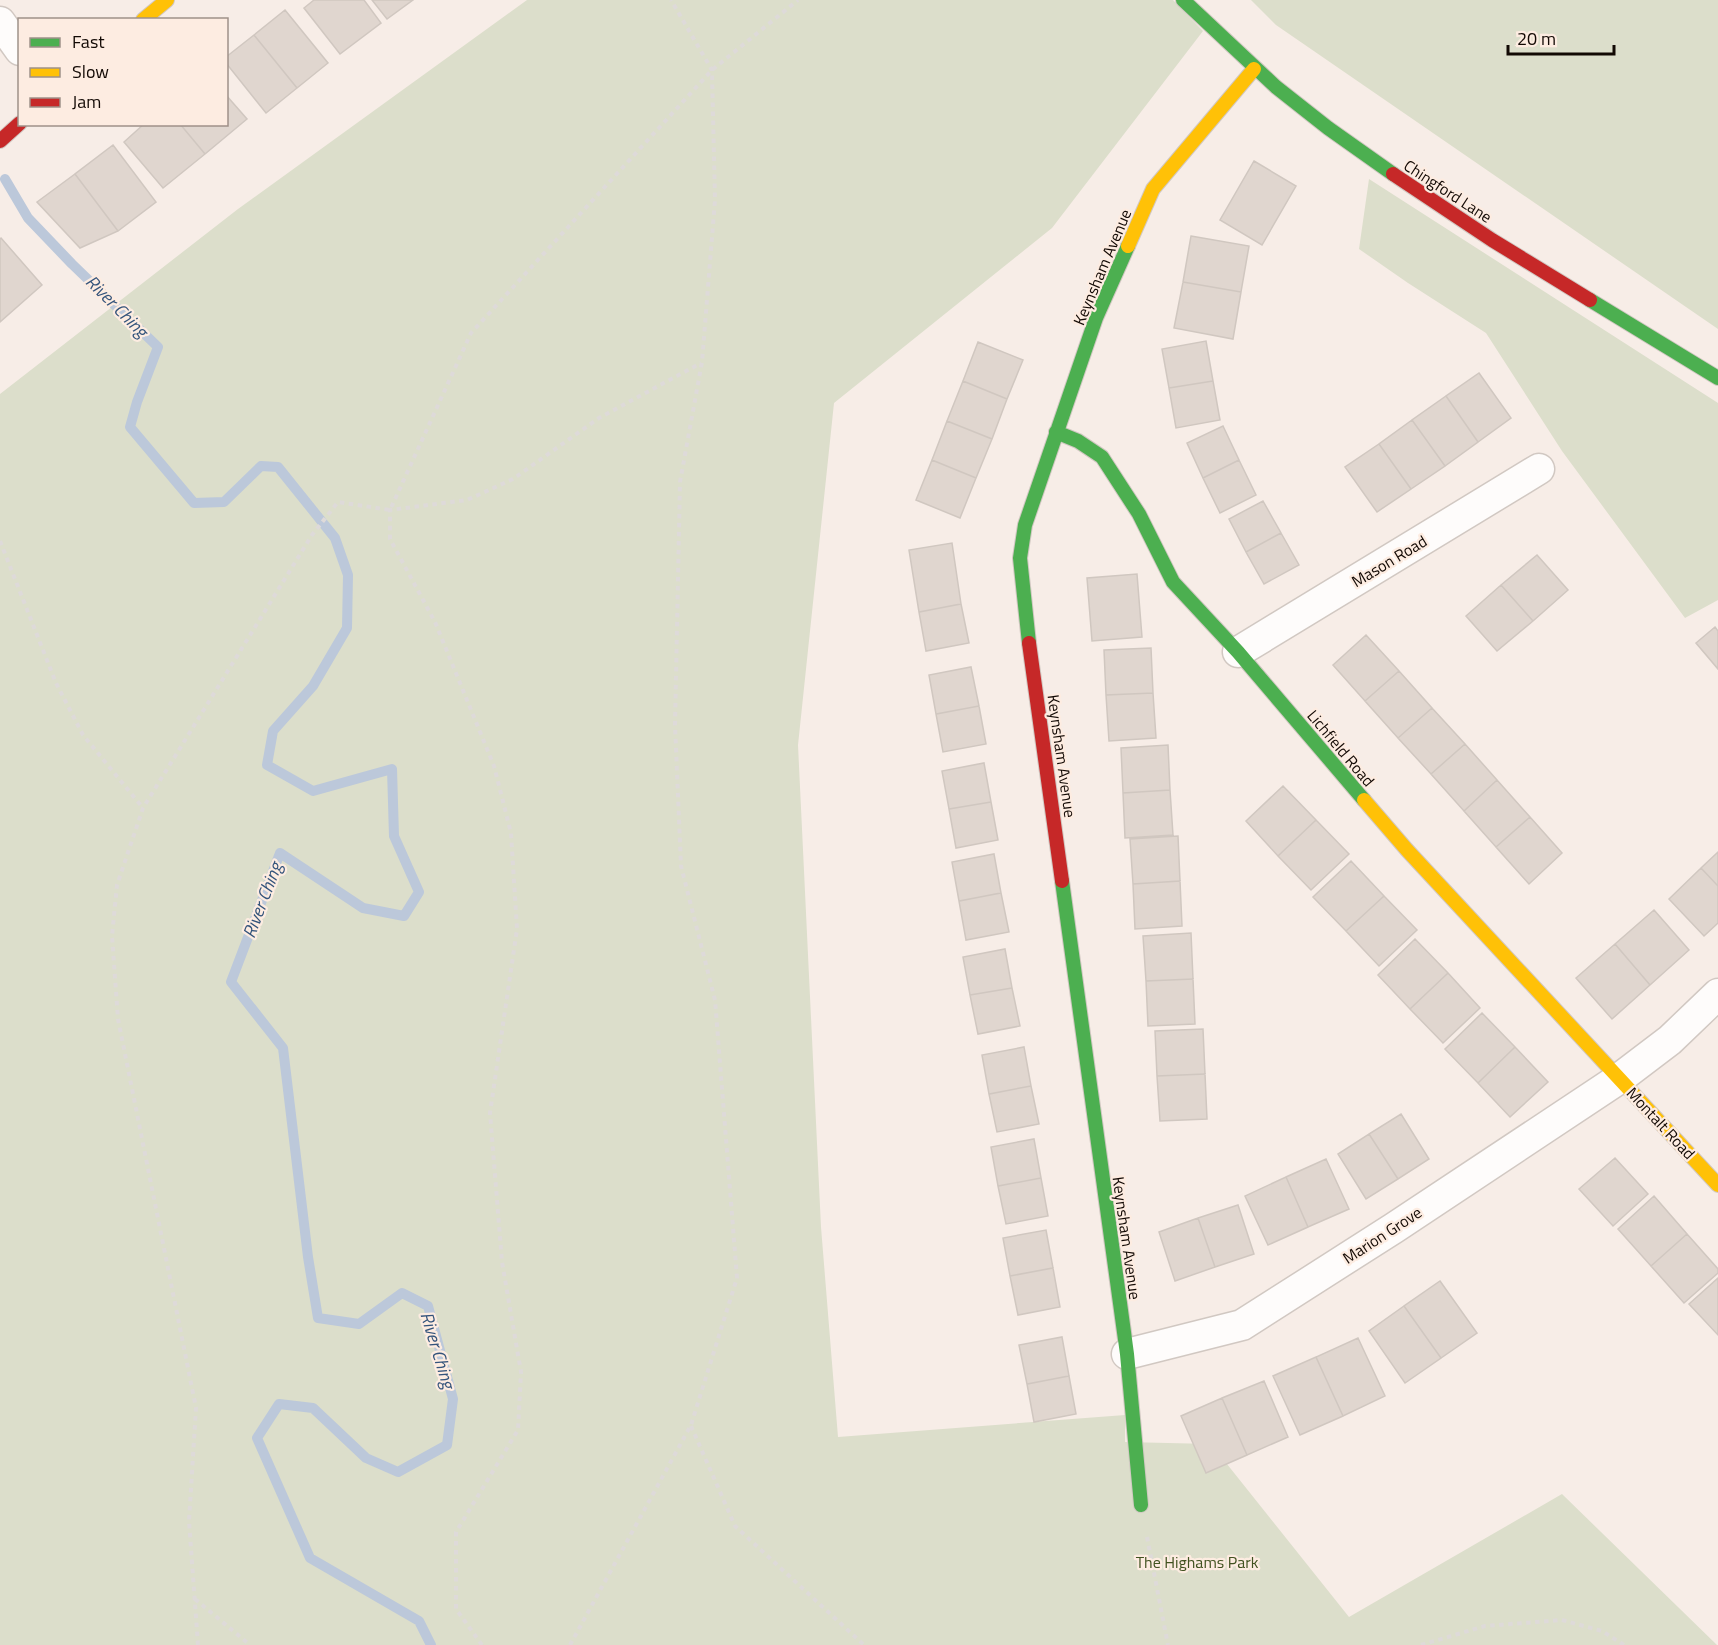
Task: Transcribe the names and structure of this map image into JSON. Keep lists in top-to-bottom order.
{
  "streets": {
    "street": [
      "Chingford Lane",
      "Keynsham Avenue",
      "Mason Road",
      "Lichfield Road",
      "Montalt Road",
      "Marion Grove"
    ]
  },
  "crossings": [
    ["Chingford Lane", "Keynsham Avenue"],
    ["Keynsham Avenue", "Lichfield Road"],
    ["Keynsham Avenue", "Marion Grove"],
    ["Mason Road", "Lichfield Road"],
    ["Lichfield Road", "Montalt Road"],
    ["Lichfield Road", "Marion Grove"],
    ["Montalt Road", "Marion Grove"]
  ],
  "water": ["River Ching"],
  "parks": ["The Highams Park"],
  "legend": ["Fast", "Slow", "Jam"],
  "scale_bar": "20 m"
}
